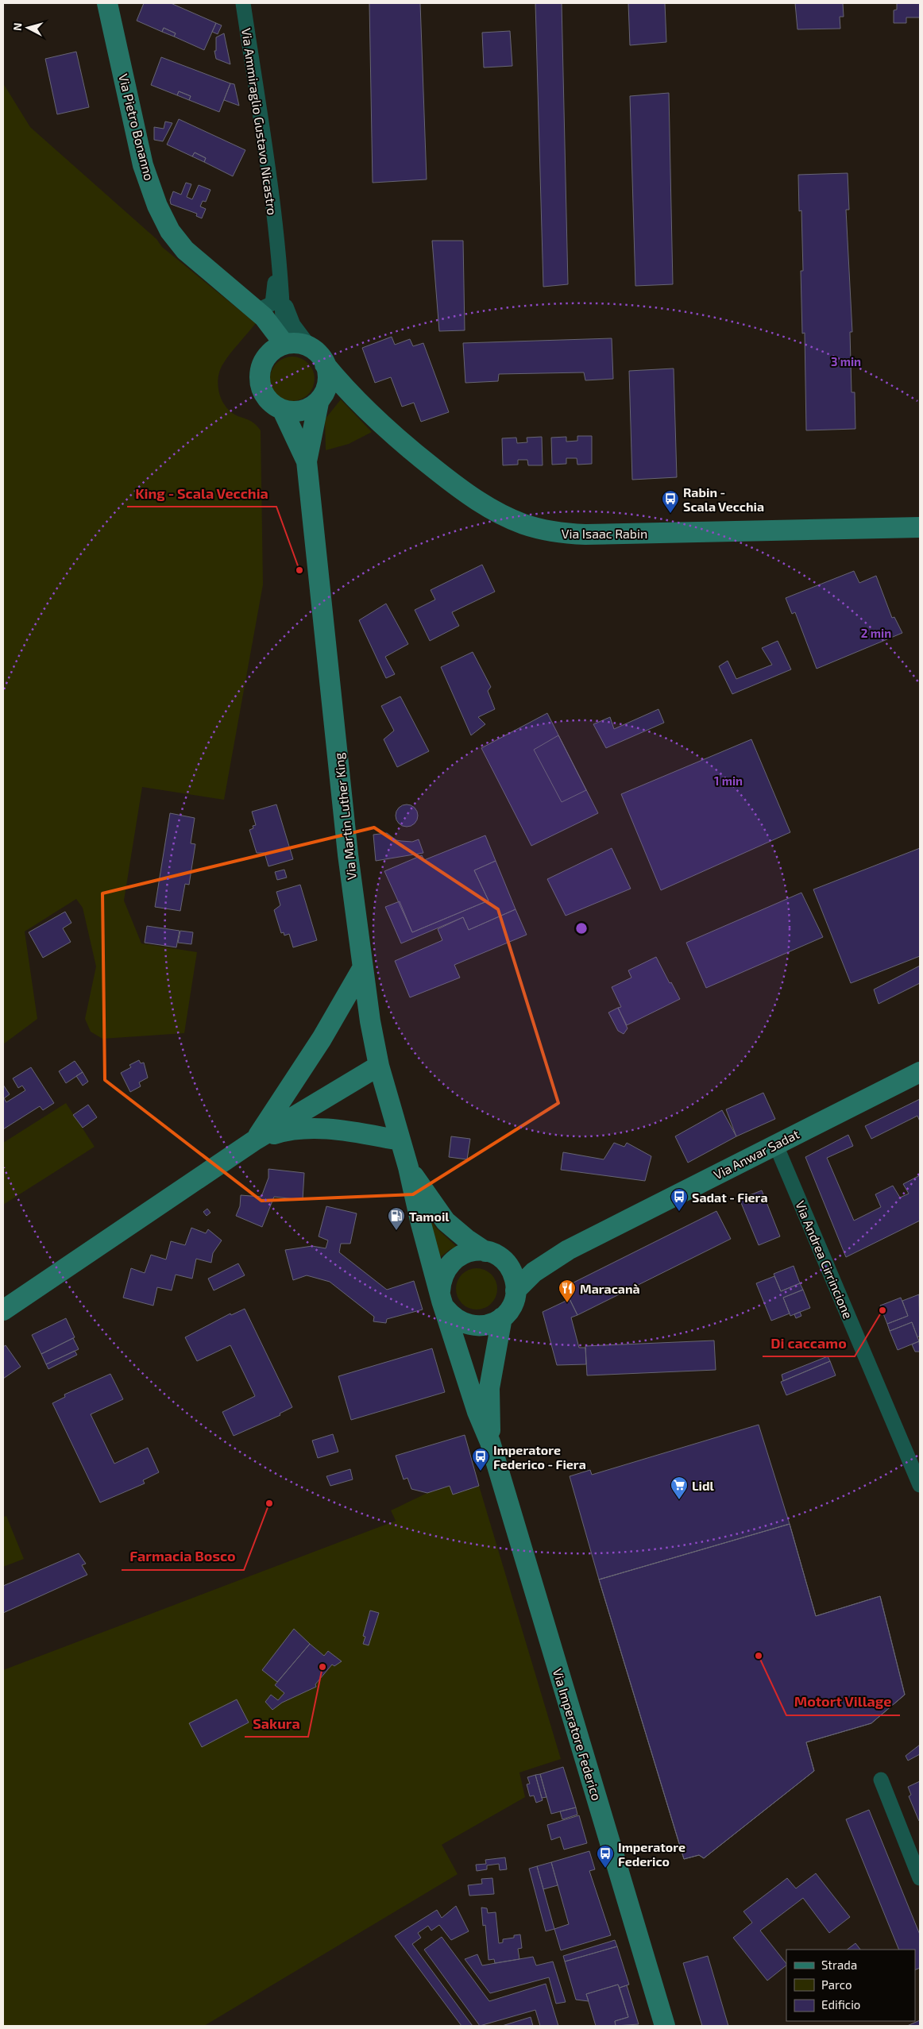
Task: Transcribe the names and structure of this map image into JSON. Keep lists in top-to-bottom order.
{
  "streets": {
    "street": [
      "Via Ammiraglio Gustavo Nicastro",
      "Via Pietro Bonanno",
      "Via Isaac Rabin",
      "Via Martin Luther King",
      "Via Anwar Sadat",
      "Via Andrea Cirrincione",
      "Via Imperatore Federico"
    ]
  },
  "crossings": [
    ["Via Ammiraglio Gustavo Nicastro", "Via Pietro Bonanno"],
    ["Via Ammiraglio Gustavo Nicastro", "Via Isaac Rabin"],
    ["Via Ammiraglio Gustavo Nicastro", "Via Martin Luther King"],
    ["Via Pietro Bonanno", "Via Isaac Rabin"],
    ["Via Pietro Bonanno", "Via Martin Luther King"],
    ["Via Isaac Rabin", "Via Martin Luther King"],
    ["Via Anwar Sadat", "Via Andrea Cirrincione"]
  ],
  "places": {
    "bus stop": [
      "Rabin - Scala Vecchia",
      "Sadat - Fiera",
      "Imperatore Federico - Fiera",
      "Imperatore Federico"
    ],
    "other": [
      "King - Scala Vecchia",
      "Di caccamo",
      "Farmacia Bosco",
      "Motort Village",
      "Sakura"
    ],
    "fuel station": ["Tamoil"],
    "restaurant": ["Maracanà"],
    "supermarket": ["Lidl"]
  },
  "legend": ["Strada", "Parco", "Edificio"],
  "north": "left",
  "rings": ["3 min", "2 min", "1 min"]
}
